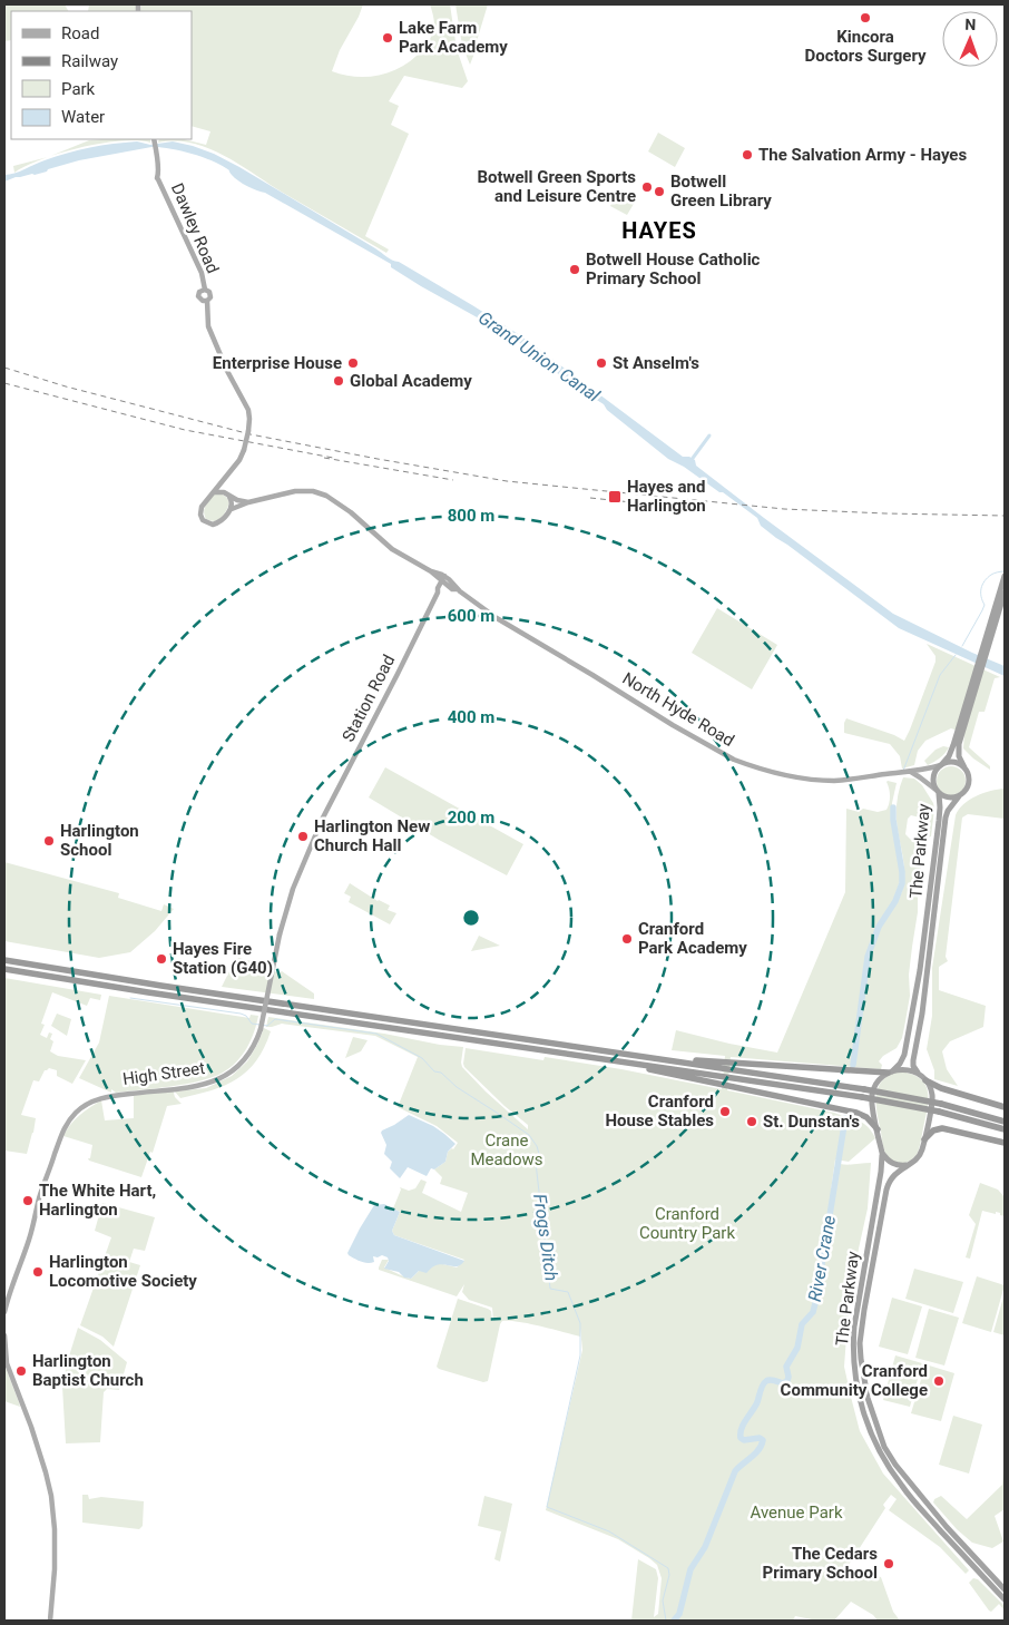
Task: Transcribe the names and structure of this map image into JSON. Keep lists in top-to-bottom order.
{
  "streets": {
    "highway": ["The Parkway"],
    "main road": [
      "Dawley Road",
      "Station Road",
      "North Hyde Road",
      "High Street"
    ]
  },
  "crossings": [
    ["Dawley Road", "North Hyde Road"],
    ["Station Road", "North Hyde Road"],
    ["Station Road", "High Street"],
    ["North Hyde Road", "The Parkway"]
  ],
  "districts": ["HAYES"],
  "water": ["Grand Union Canal", "Frogs Ditch", "River Crane"],
  "parks": ["Crane Meadows", "Cranford Country Park", "Avenue Park"],
  "places": {
    "other": [
      "Kincora Doctors Surgery",
      "Lake Farm Park Academy",
      "The Salvation Army - Hayes",
      "Botwell Green Sports and Leisure Centre",
      "Botwell Green Library",
      "Botwell House Catholic Primary School",
      "Enterprise House",
      "St Anselm's",
      "Global Academy",
      "Harlington New Church Hall",
      "Harlington School",
      "Cranford Park Academy",
      "Hayes Fire Station (G40)",
      "Cranford House Stables",
      "St. Dunstan's",
      "The White Hart, Harlington",
      "Harlington Locomotive Society",
      "Harlington Baptist Church",
      "Cranford Community College",
      "The Cedars Primary School"
    ],
    "transit": ["Hayes and Harlington"]
  },
  "legend": [
    "Road",
    "Railway",
    "Park",
    "Water"
  ],
  "north": "top",
  "rings": [
    "800 m",
    "600 m",
    "400 m",
    "200 m"
  ]
}
